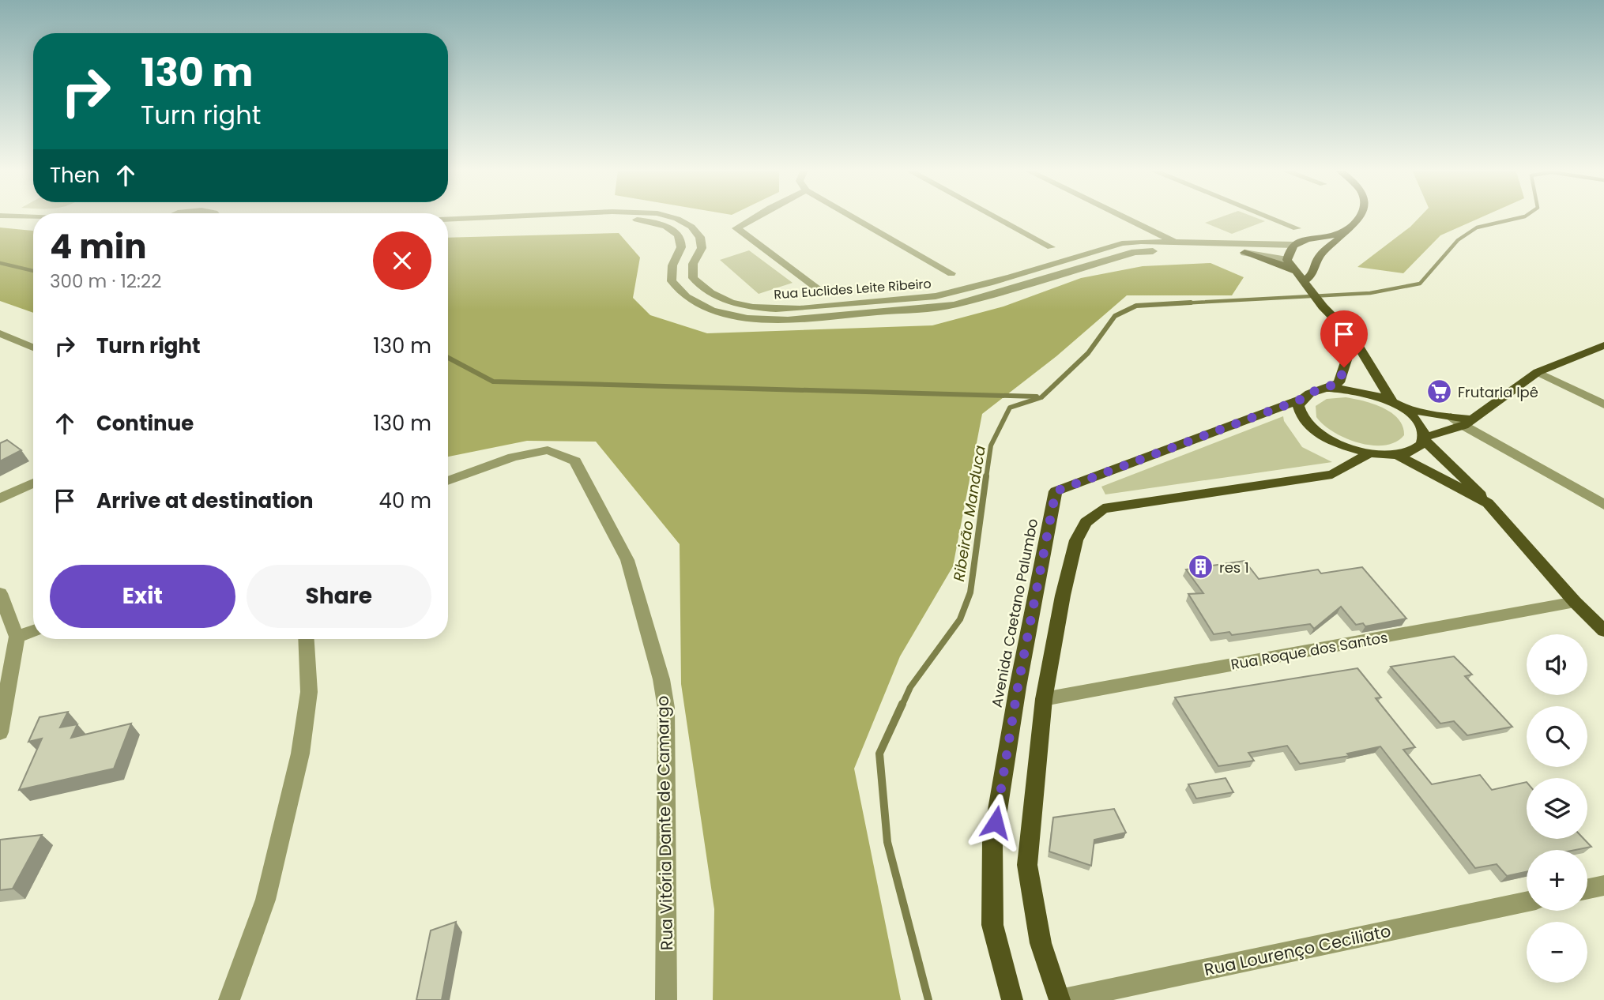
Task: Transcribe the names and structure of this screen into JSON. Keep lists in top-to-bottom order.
{
  "streets": {
    "main road": ["Avenida Caetano Palumbo"],
    "street": [
      "Rua Euclides Leite Ribeiro",
      "Rua Roque dos Santos",
      "Rua Vitória Dante de Camargo",
      "Rua Lourenço Ceciliato"
    ]
  },
  "water": ["Ribeirão Manduca"],
  "places": {
    "supermarket": ["Frutaria Ipê"],
    "building": ["res 1"]
  },
  "page": {
    "turn": ["130 m", "Turn right"],
    "then": "Then",
    "heading": ["4 min", "300 m · 12:22"],
    "list": [
      {
        "name": "Turn right",
        "value": "130 m"
      },
      {
        "name": "Continue",
        "value": "130 m"
      },
      {
        "name": "Arrive at destination",
        "value": "40 m"
      }
    ],
    "buttons": ["Exit", "Share"],
    "map_buttons": ["+", "−"]
  }
}
